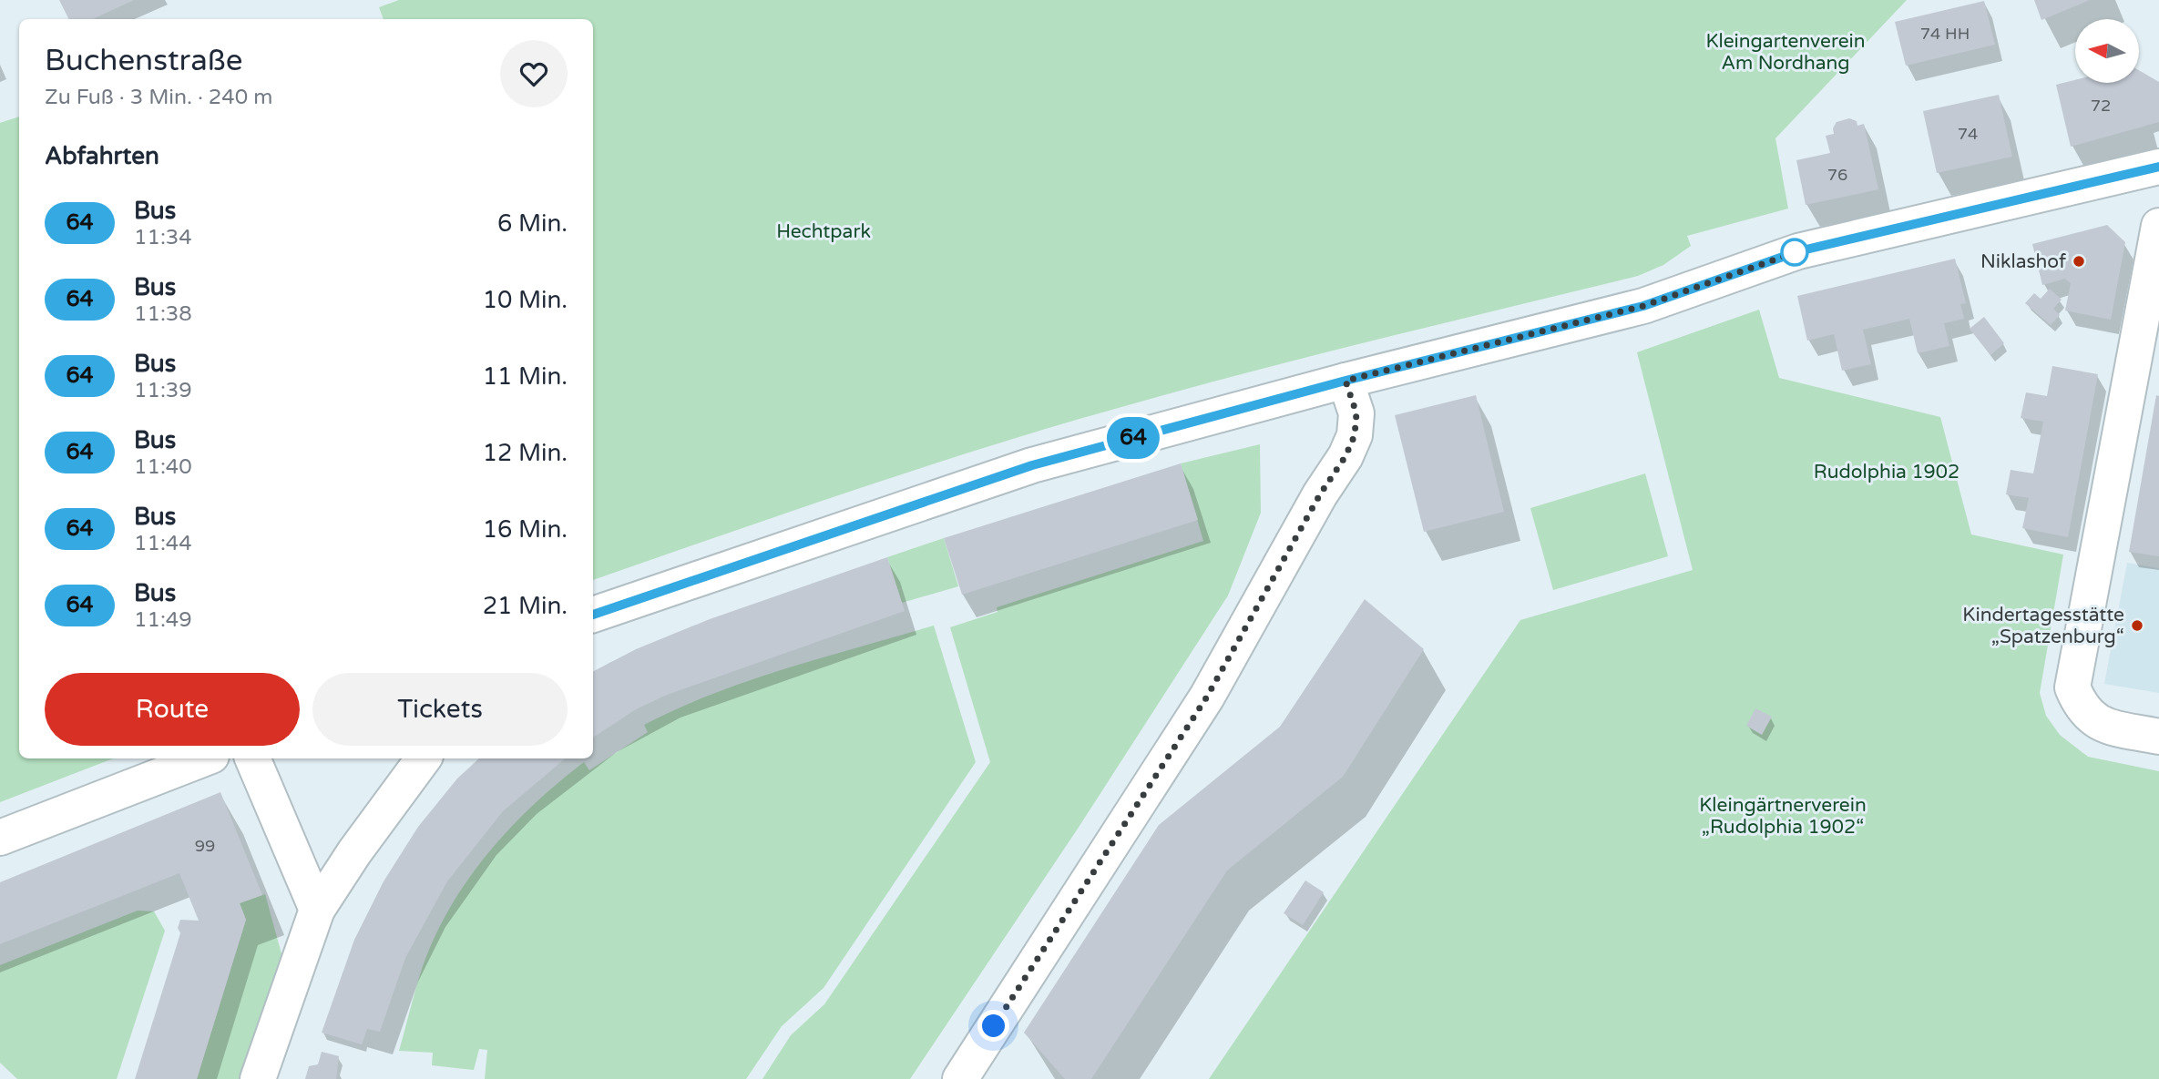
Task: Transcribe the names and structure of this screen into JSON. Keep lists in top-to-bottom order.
{
  "parks": [
    "Kleingartenverein Am Nordhang",
    "Hechtpark",
    "Rudolphia 1902",
    "Kleingärtnerverein „Rudolphia 1902“"
  ],
  "places": ["Niklashof", "Kindertagesstätte „Spatzenburg“"],
  "lines": ["bus line 64"],
  "house_numbers": [
    "74 HH",
    "72",
    "74",
    "76",
    "99"
  ],
  "north": "left",
  "page": {
    "on_map": "64",
    "heading": [
      ["Buchenstraße", "Zu Fuß · 3 Min. · 240 m"],
      "Abfahrten"
    ],
    "list": [
      {
        "mark": "64",
        "name": "Bus",
        "note": "11:34",
        "value": "6 Min."
      },
      {
        "mark": "64",
        "name": "Bus",
        "note": "11:38",
        "value": "10 Min."
      },
      {
        "mark": "64",
        "name": "Bus",
        "note": "11:39",
        "value": "11 Min."
      },
      {
        "mark": "64",
        "name": "Bus",
        "note": "11:40",
        "value": "12 Min."
      },
      {
        "mark": "64",
        "name": "Bus",
        "note": "11:44",
        "value": "16 Min."
      },
      {
        "mark": "64",
        "name": "Bus",
        "note": "11:49",
        "value": "21 Min."
      }
    ],
    "buttons": ["Route", "Tickets"]
  }
}
